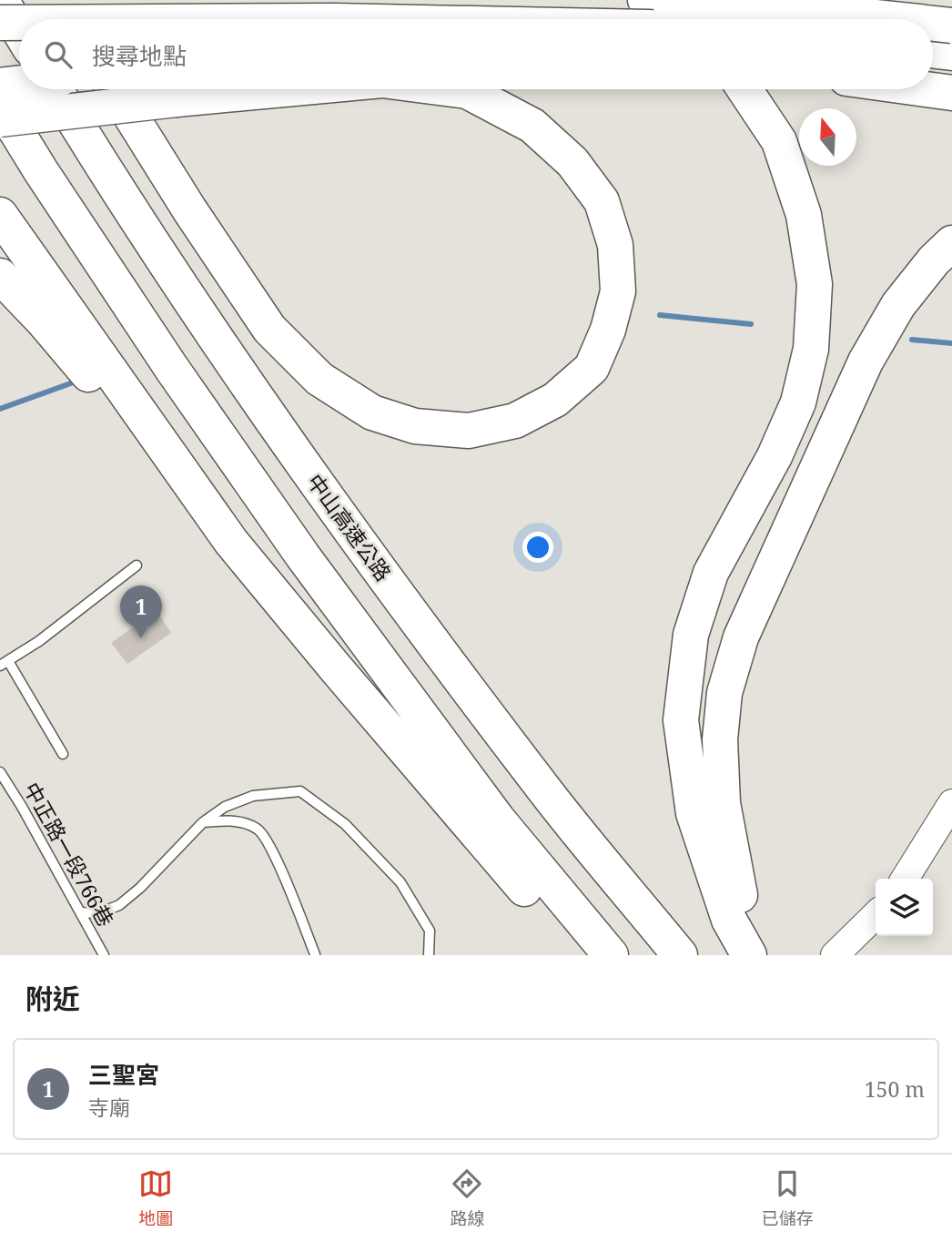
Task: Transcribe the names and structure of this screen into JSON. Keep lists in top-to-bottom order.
{
  "streets": {
    "highway": ["中山高速公路"],
    "lane": ["中正路一段766巷"]
  },
  "north": "top",
  "page": {
    "search": "搜尋地點",
    "pins": "1",
    "heading": "附近",
    "list": [
      {
        "mark": "1",
        "name": "三聖宮",
        "note": "寺廟",
        "value": "150 m"
      }
    ],
    "nav": ["地圖", "路線", "已儲存"]
  }
}
